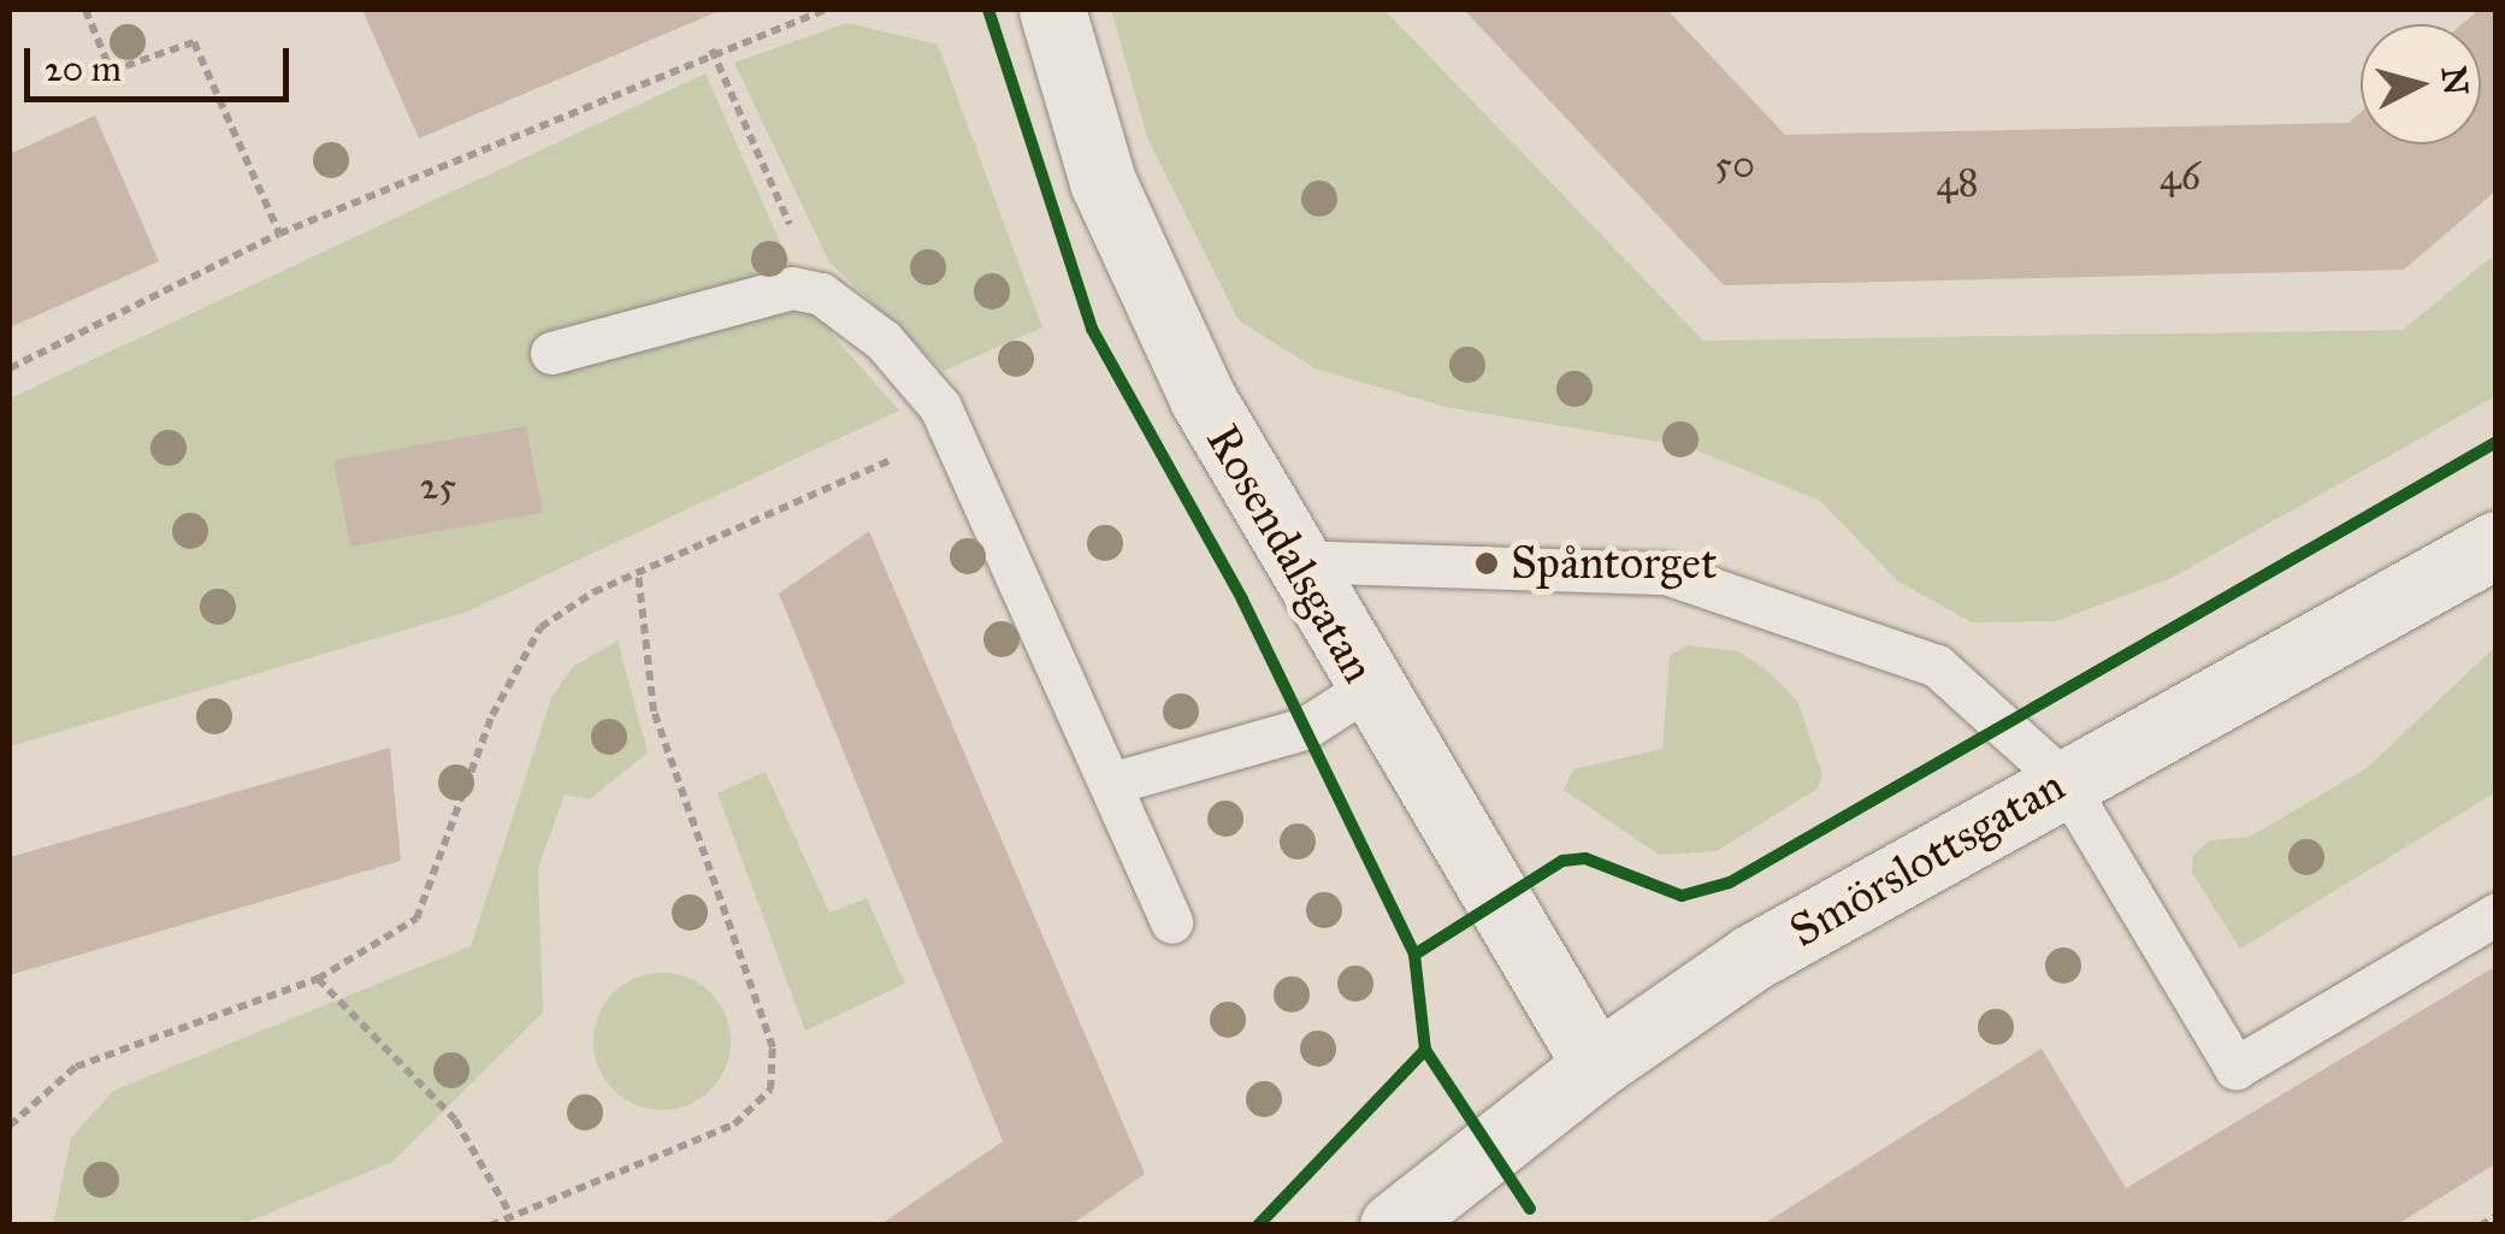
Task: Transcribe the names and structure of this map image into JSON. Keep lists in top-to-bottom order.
{
  "streets": {
    "street": ["Rosendalsgatan", "Smörslottsgatan"]
  },
  "crossings": [
    ["Rosendalsgatan", "Smörslottsgatan"]
  ],
  "places": ["Spåntorget"],
  "house_numbers": [
    "50",
    "46",
    "48",
    "25"
  ],
  "scale_bar": "20 m",
  "north": "right"
}
